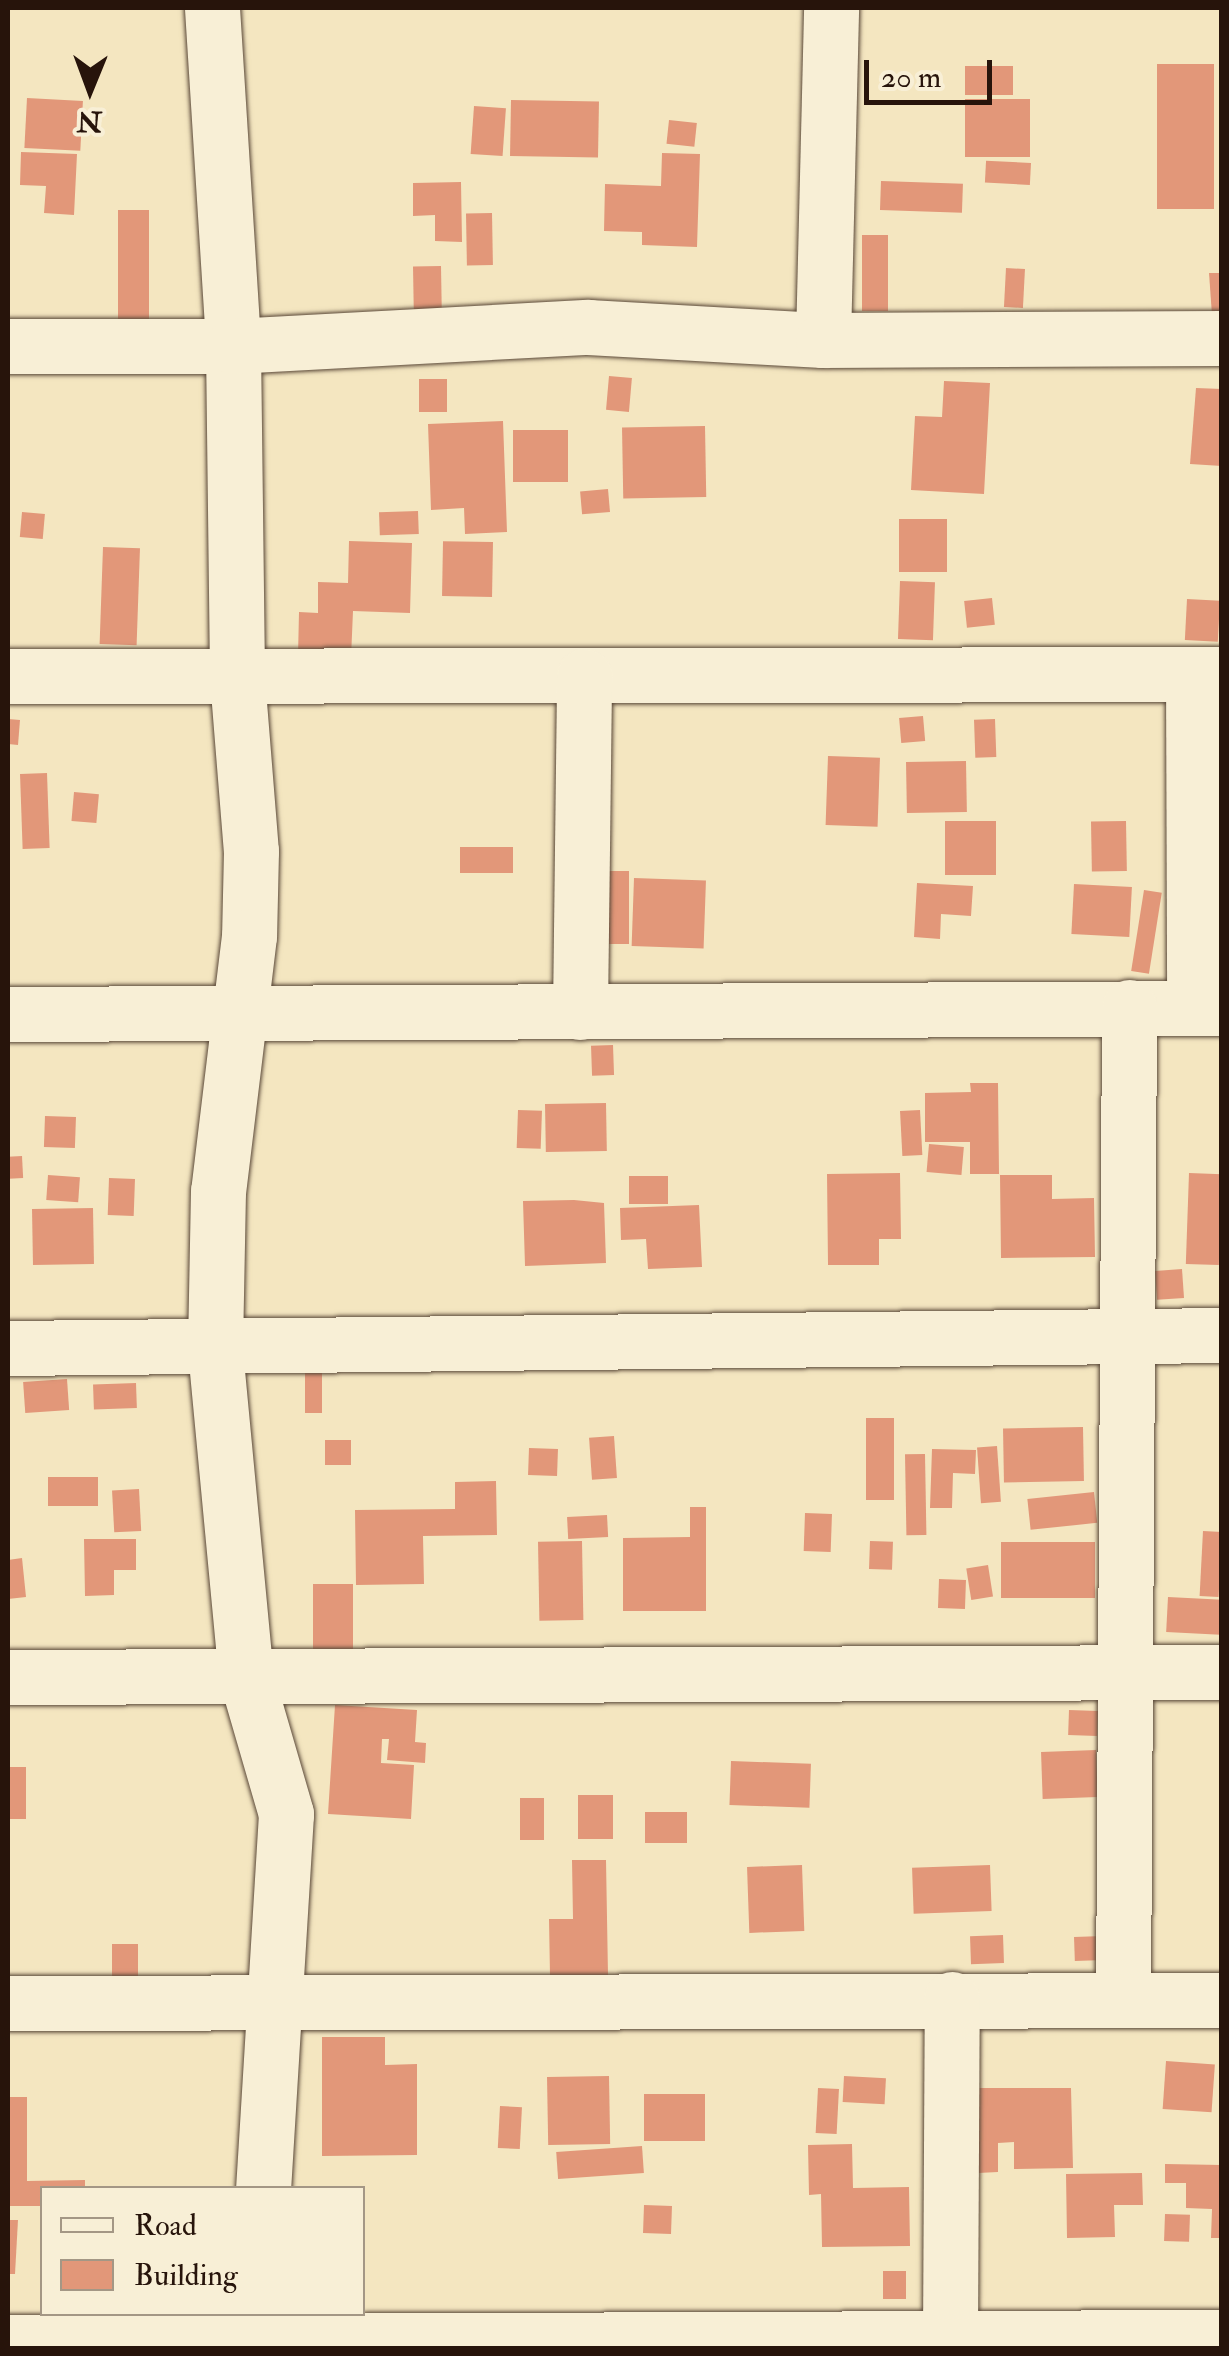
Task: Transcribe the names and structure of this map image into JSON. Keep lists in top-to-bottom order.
{
  "legend": ["Road", "Building"],
  "scale_bar": "20 m",
  "north": "bottom"
}
